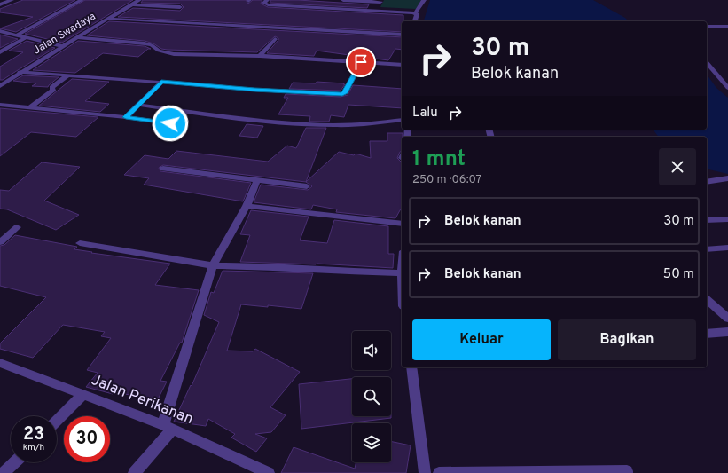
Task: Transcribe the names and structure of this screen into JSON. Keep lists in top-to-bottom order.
{
  "streets": {
    "street": ["Jalan Swadaya", "Jalan Perikanan"]
  },
  "page": {
    "turn": ["30 m", "Belok kanan"],
    "then": "Lalu",
    "heading": ["1 mnt", "250 m · 06:07"],
    "list": [
      {
        "name": "Belok kanan",
        "value": "30 m"
      },
      {
        "name": "Belok kanan",
        "value": "50 m"
      }
    ],
    "buttons": ["Keluar", "Bagikan"],
    "speed": "23 km/h",
    "limit": "30"
  }
}
